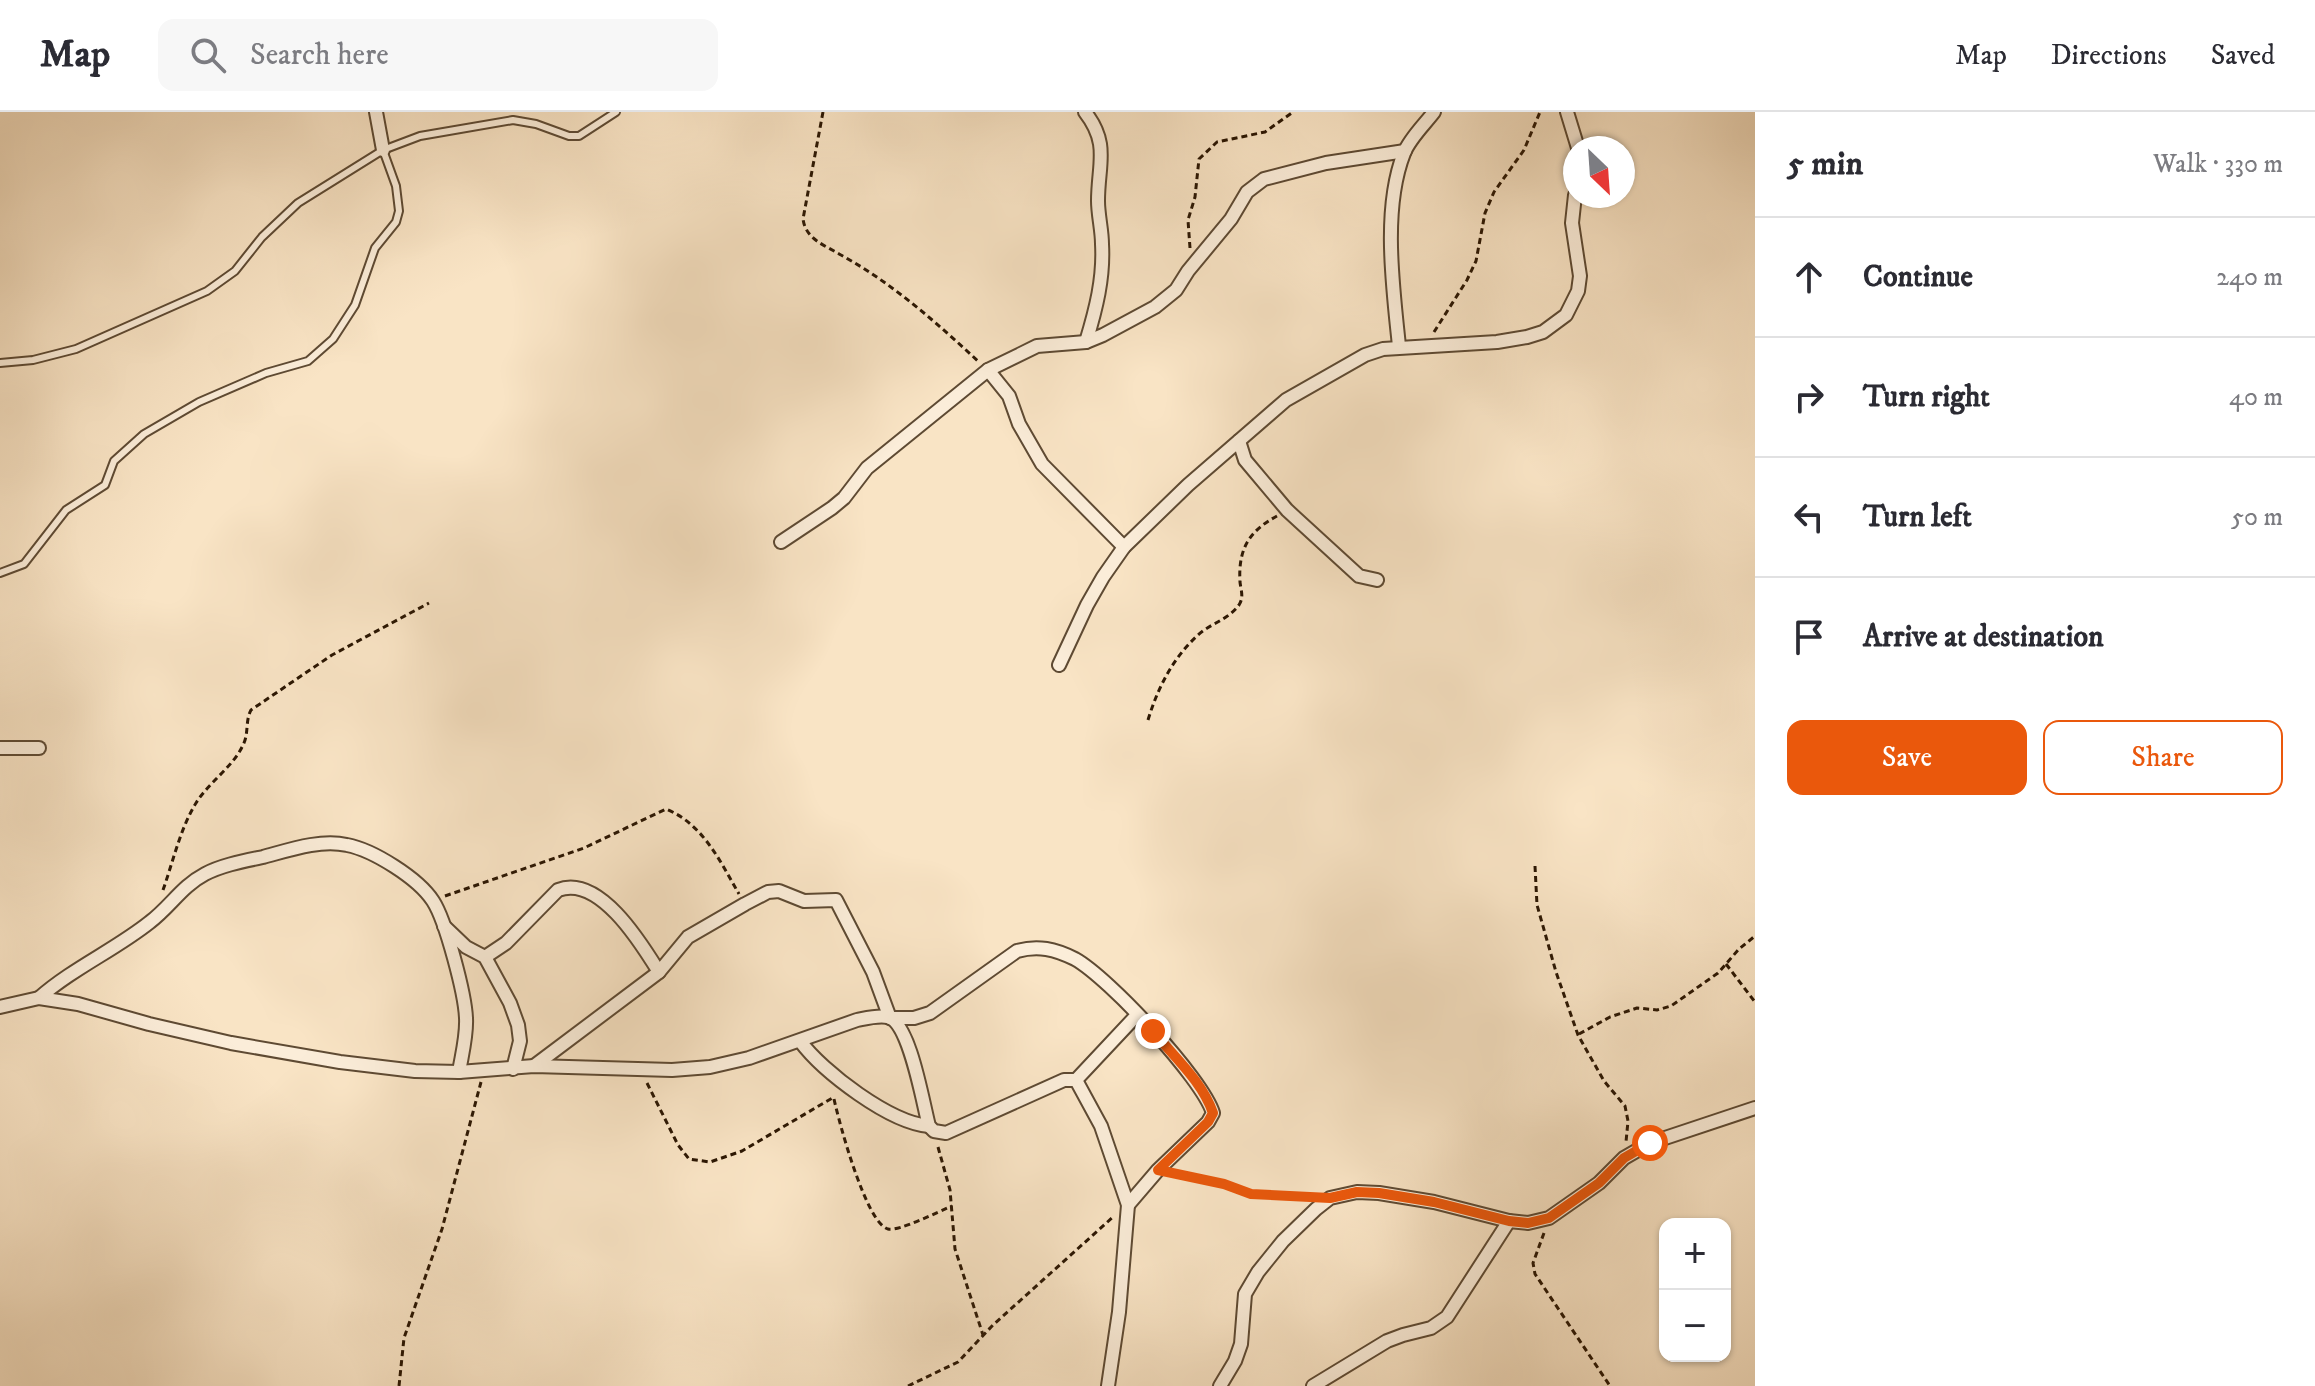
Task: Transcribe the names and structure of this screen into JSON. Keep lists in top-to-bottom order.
{
  "north": "bottom right",
  "page": {
    "header": "Map",
    "search": "Search here",
    "nav": ["Map", "Directions", "Saved"],
    "heading": ["5 min", "Walk · 330 m"],
    "list": [
      ["Continue", "240 m"],
      ["Turn right", "40 m"],
      ["Turn left", "50 m"],
      "Arrive at destination"
    ],
    "buttons": ["Save", "Share"],
    "map_buttons": ["+", "−"]
  }
}
